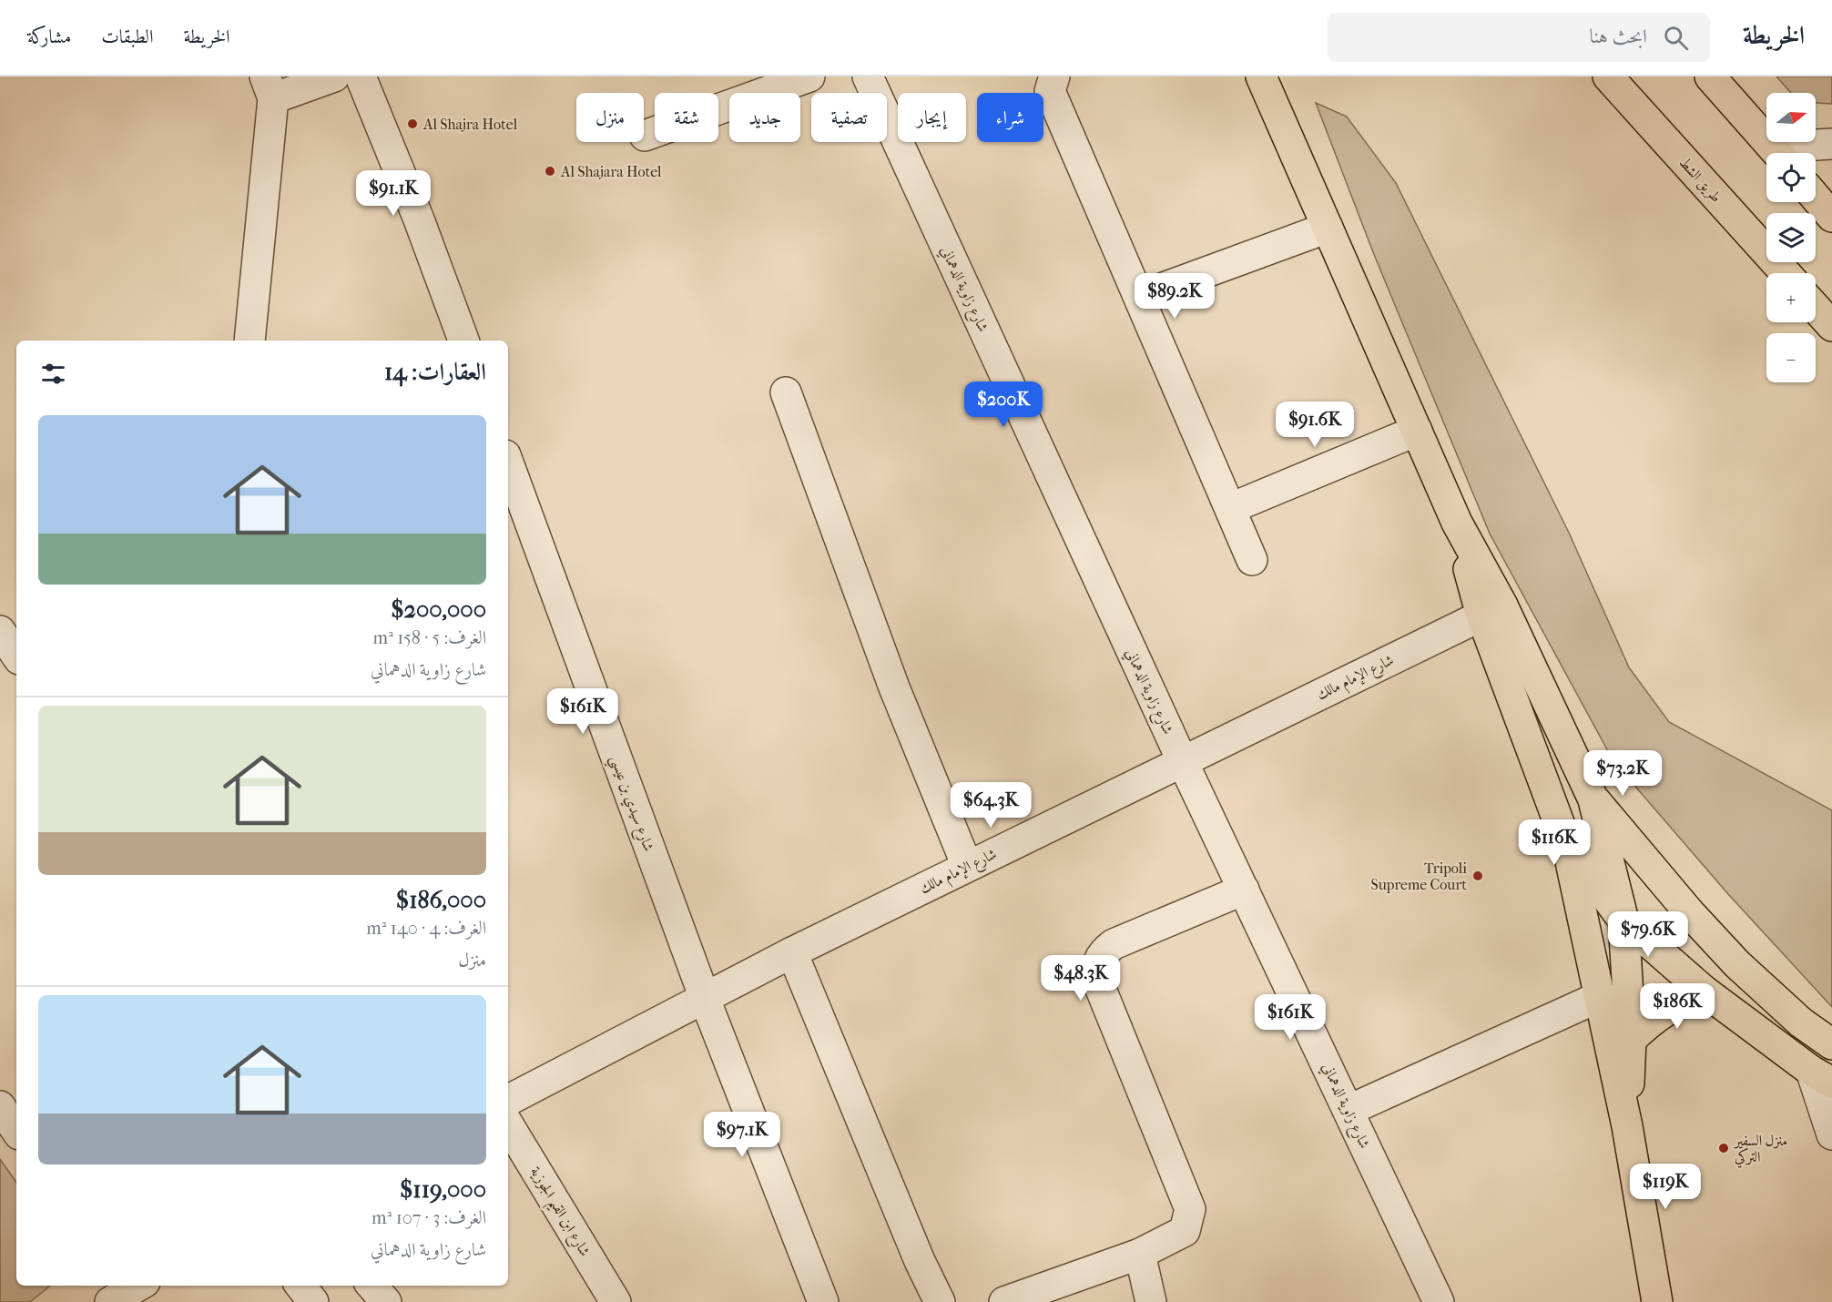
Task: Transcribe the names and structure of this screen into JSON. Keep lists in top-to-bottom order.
{
  "streets": {
    "main road": ["طريق الشط"],
    "street": [
      "شارع زاوية الدهماني",
      "شارع الإمام مالك",
      "شارع سيدي بن عيسي",
      "شارع ابن القيم الجوزية"
    ]
  },
  "crossings": [
    ["شارع زاوية الدهماني", "شارع الإمام مالك"],
    ["شارع الإمام مالك", "شارع سيدي بن عيسي"]
  ],
  "places": [
    "Al Shajra Hotel",
    "Al Shajara Hotel",
    "Tripoli Supreme Court",
    "منزل السفير التركي"
  ],
  "north": "right",
  "page": {
    "header": "الخريطة",
    "search": "ابحث هنا",
    "nav": ["الخريطة", "الطبقات", "مشاركة"],
    "map_buttons": ["+", "−"],
    "chip": [
      "شراء",
      "إيجار",
      "تصفية",
      "جديد",
      "شقة",
      "منزل"
    ],
    "price": [
      "$91.1K",
      "$89.2K",
      "$200K",
      "$91.6K",
      "$161K",
      "$73.2K",
      "$64.3K",
      "$116K",
      "$79.6K",
      "$48.3K",
      "$186K",
      "$161K",
      "$97.1K",
      "$119K"
    ],
    "heading": "العقارات: 14",
    "list": [
      {
        "name": "$200,000",
        "note": "الغرف: 5 · 158 m² · شارع زاوية الدهماني"
      },
      {
        "name": "$186,000",
        "note": "الغرف: 4 · 140 m² · منزل"
      },
      {
        "name": "$119,000",
        "note": "الغرف: 3 · 107 m² · شارع زاوية الدهماني"
      }
    ]
  }
}
